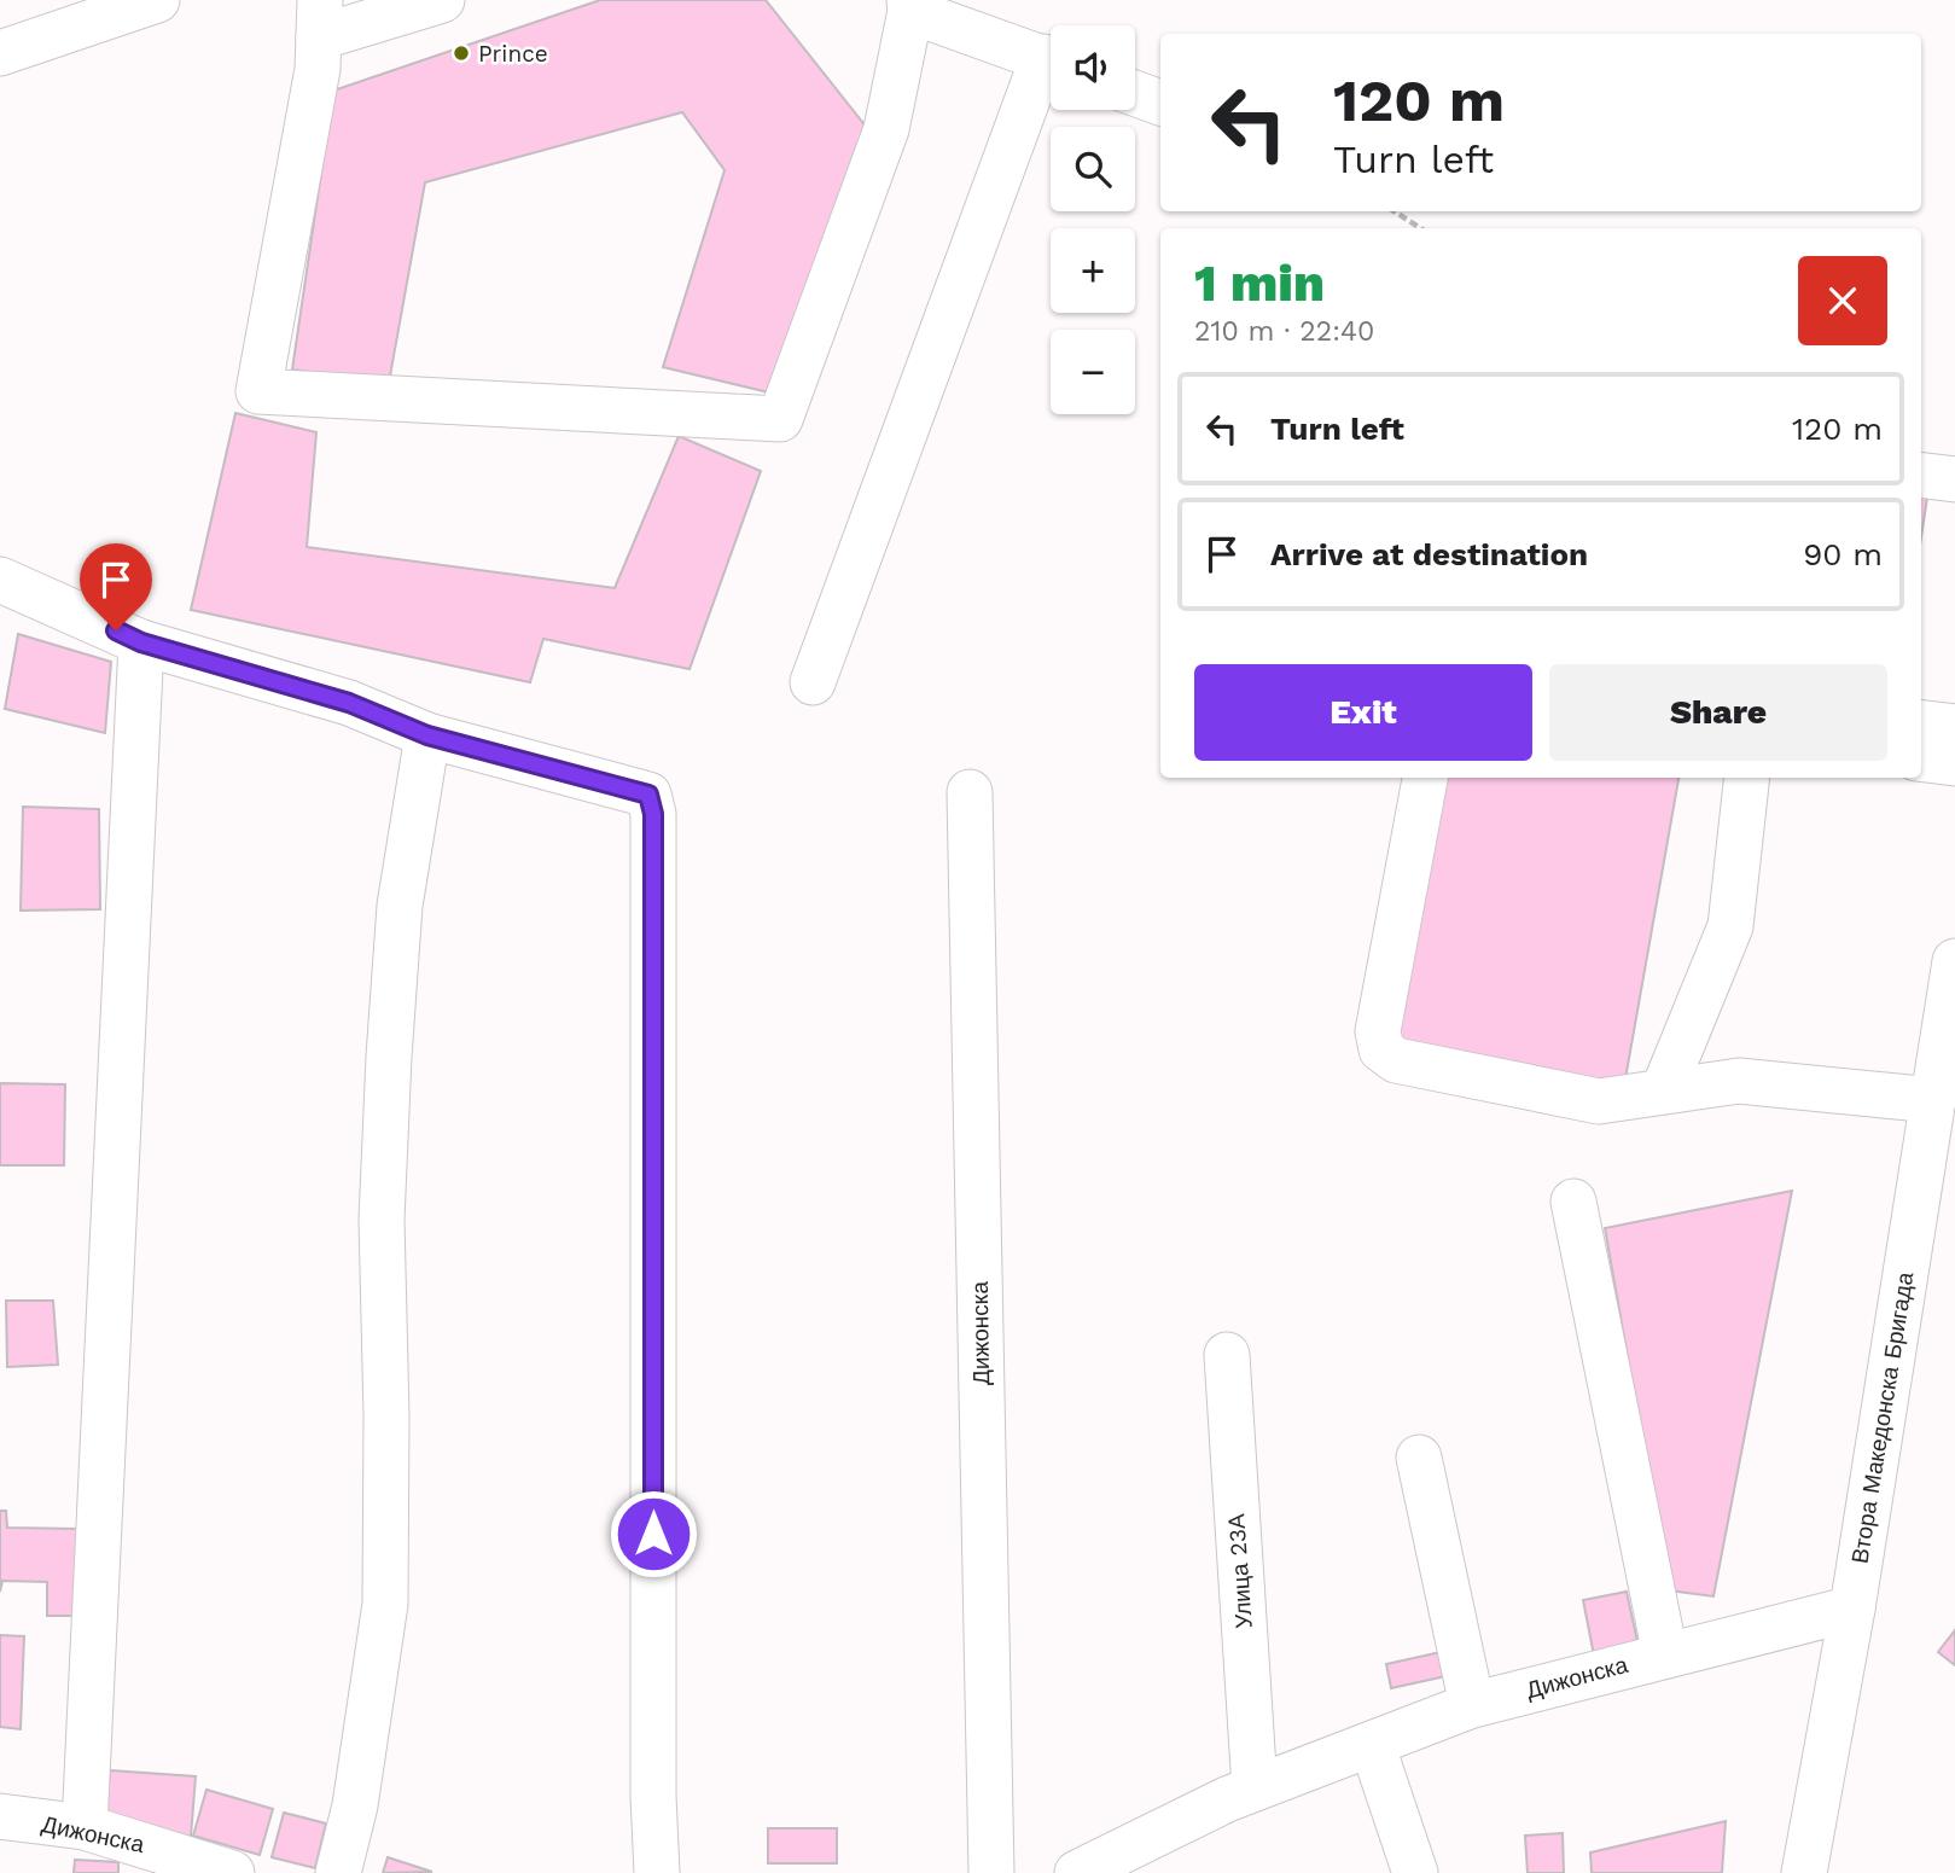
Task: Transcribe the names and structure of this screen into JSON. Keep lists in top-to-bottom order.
{
  "streets": {
    "street": ["Дижонска", "Втора Македонска Бригада", "Улица 23А"]
  },
  "crossings": [
    ["Дижонска", "Втора Македонска Бригада"],
    ["Дижонска", "Улица 23А"]
  ],
  "places": ["Prince"],
  "page": {
    "map_buttons": ["+", "−"],
    "turn": ["120 m", "Turn left"],
    "heading": ["1 min", "210 m · 22:40"],
    "list": [
      {
        "name": "Turn left",
        "value": "120 m"
      },
      {
        "name": "Arrive at destination",
        "value": "90 m"
      }
    ],
    "buttons": ["Exit", "Share"]
  }
}
